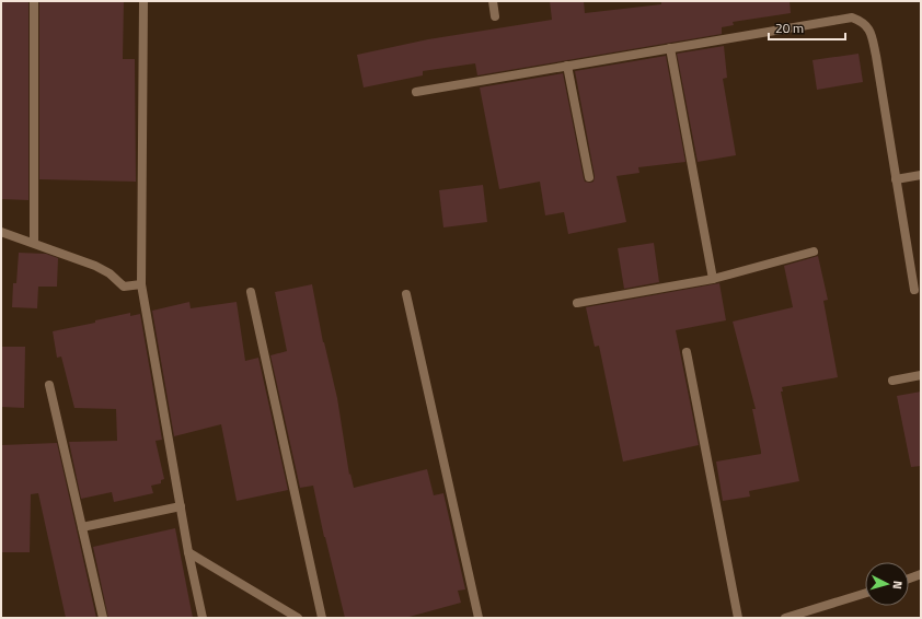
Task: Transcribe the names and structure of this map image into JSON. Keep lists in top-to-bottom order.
{
  "scale_bar": "20 m",
  "north": "right"
}
